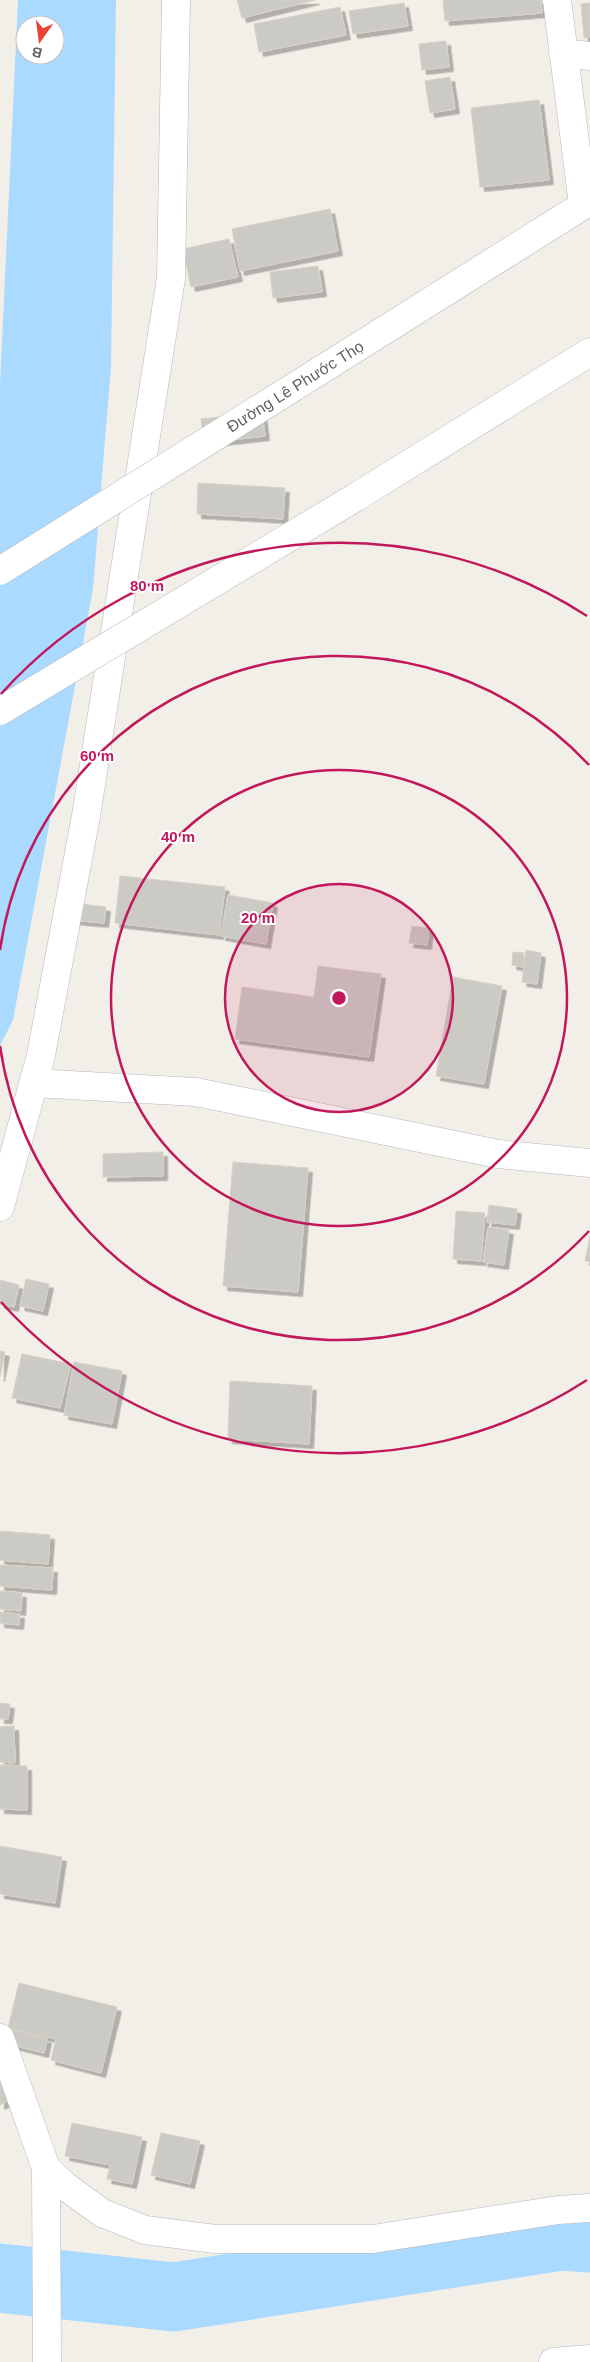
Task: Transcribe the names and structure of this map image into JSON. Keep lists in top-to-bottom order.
{
  "streets": {
    "street": ["Đường Lê Phước Thọ"]
  },
  "north": "bottom",
  "rings": [
    "80 m",
    "60 m",
    "40 m",
    "20 m"
  ]
}
